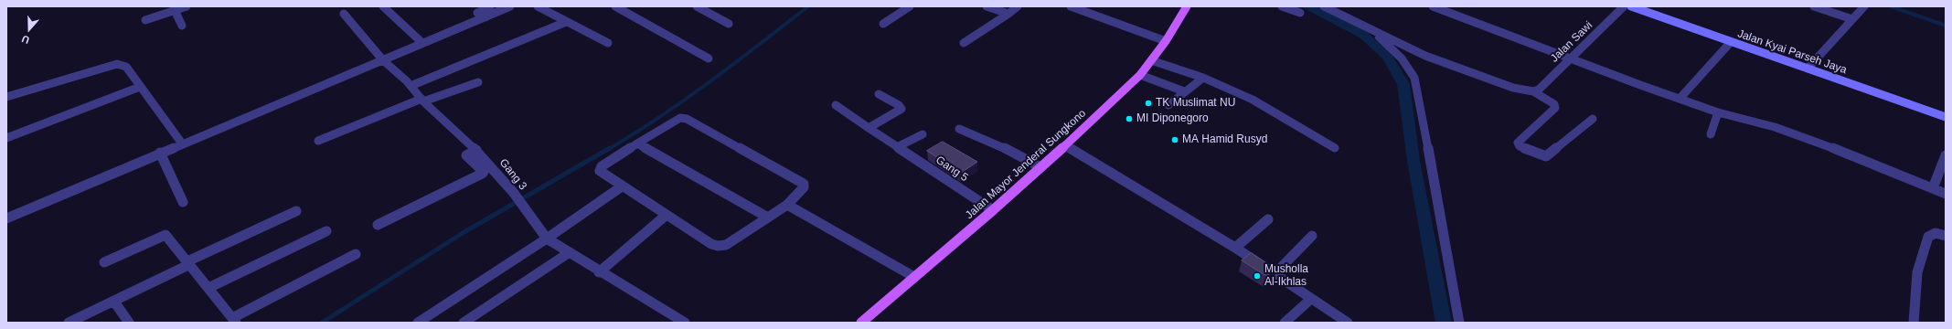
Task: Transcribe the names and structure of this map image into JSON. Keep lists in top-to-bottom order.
{
  "streets": {
    "main road": ["Jalan Kyai Parseh Jaya", "Jalan Mayor Jenderal Sungkono"],
    "street": ["Jalan Sawi", "Gang 5", "Gang 3"]
  },
  "crossings": [
    ["Jalan Mayor Jenderal Sungkono", "Gang 5"]
  ],
  "places": [
    "TK Muslimat NU",
    "MI Diponegoro",
    "MA Hamid Rusyd",
    "Musholla Al-Ikhlas"
  ],
  "north": "bottom"
}
